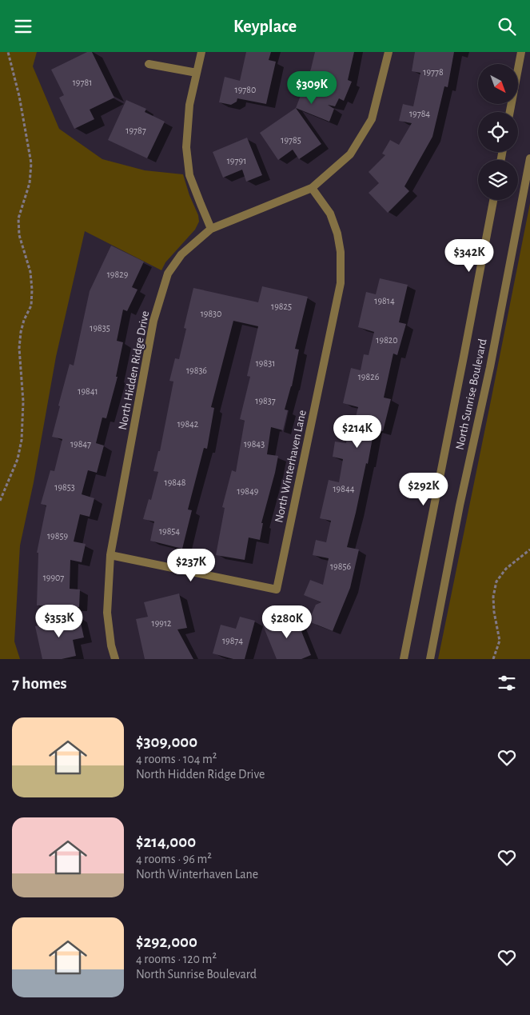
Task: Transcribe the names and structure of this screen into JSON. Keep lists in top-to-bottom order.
{
  "streets": {
    "street": ["North Hidden Ridge Drive", "North Sunrise Boulevard", "North Winterhaven Lane"]
  },
  "crossings": [
    ["North Hidden Ridge Drive", "North Winterhaven Lane"]
  ],
  "house_numbers": [
    "19778",
    "19781",
    "19780",
    "19784",
    "19787",
    "19785",
    "19791",
    "19829",
    "19814",
    "19825",
    "19830",
    "19835",
    "19820",
    "19831",
    "19836",
    "19826",
    "19841",
    "19837",
    "19842",
    "19847",
    "19843",
    "19848",
    "19853",
    "19844",
    "19849",
    "19854",
    "19859",
    "19856",
    "19907",
    "19912",
    "19874"
  ],
  "north": "bottom right",
  "page": {
    "header": "Keyplace",
    "price": [
      "$309K",
      "$342K",
      "$214K",
      "$292K",
      "$237K",
      "$353K",
      "$280K"
    ],
    "heading": "7 homes",
    "list": [
      {
        "name": "$309,000",
        "note": "4 rooms · 104 m² · North Hidden Ridge Drive"
      },
      {
        "name": "$214,000",
        "note": "4 rooms · 96 m² · North Winterhaven Lane"
      },
      {
        "name": "$292,000",
        "note": "4 rooms · 120 m² · North Sunrise Boulevard"
      }
    ]
  }
}
